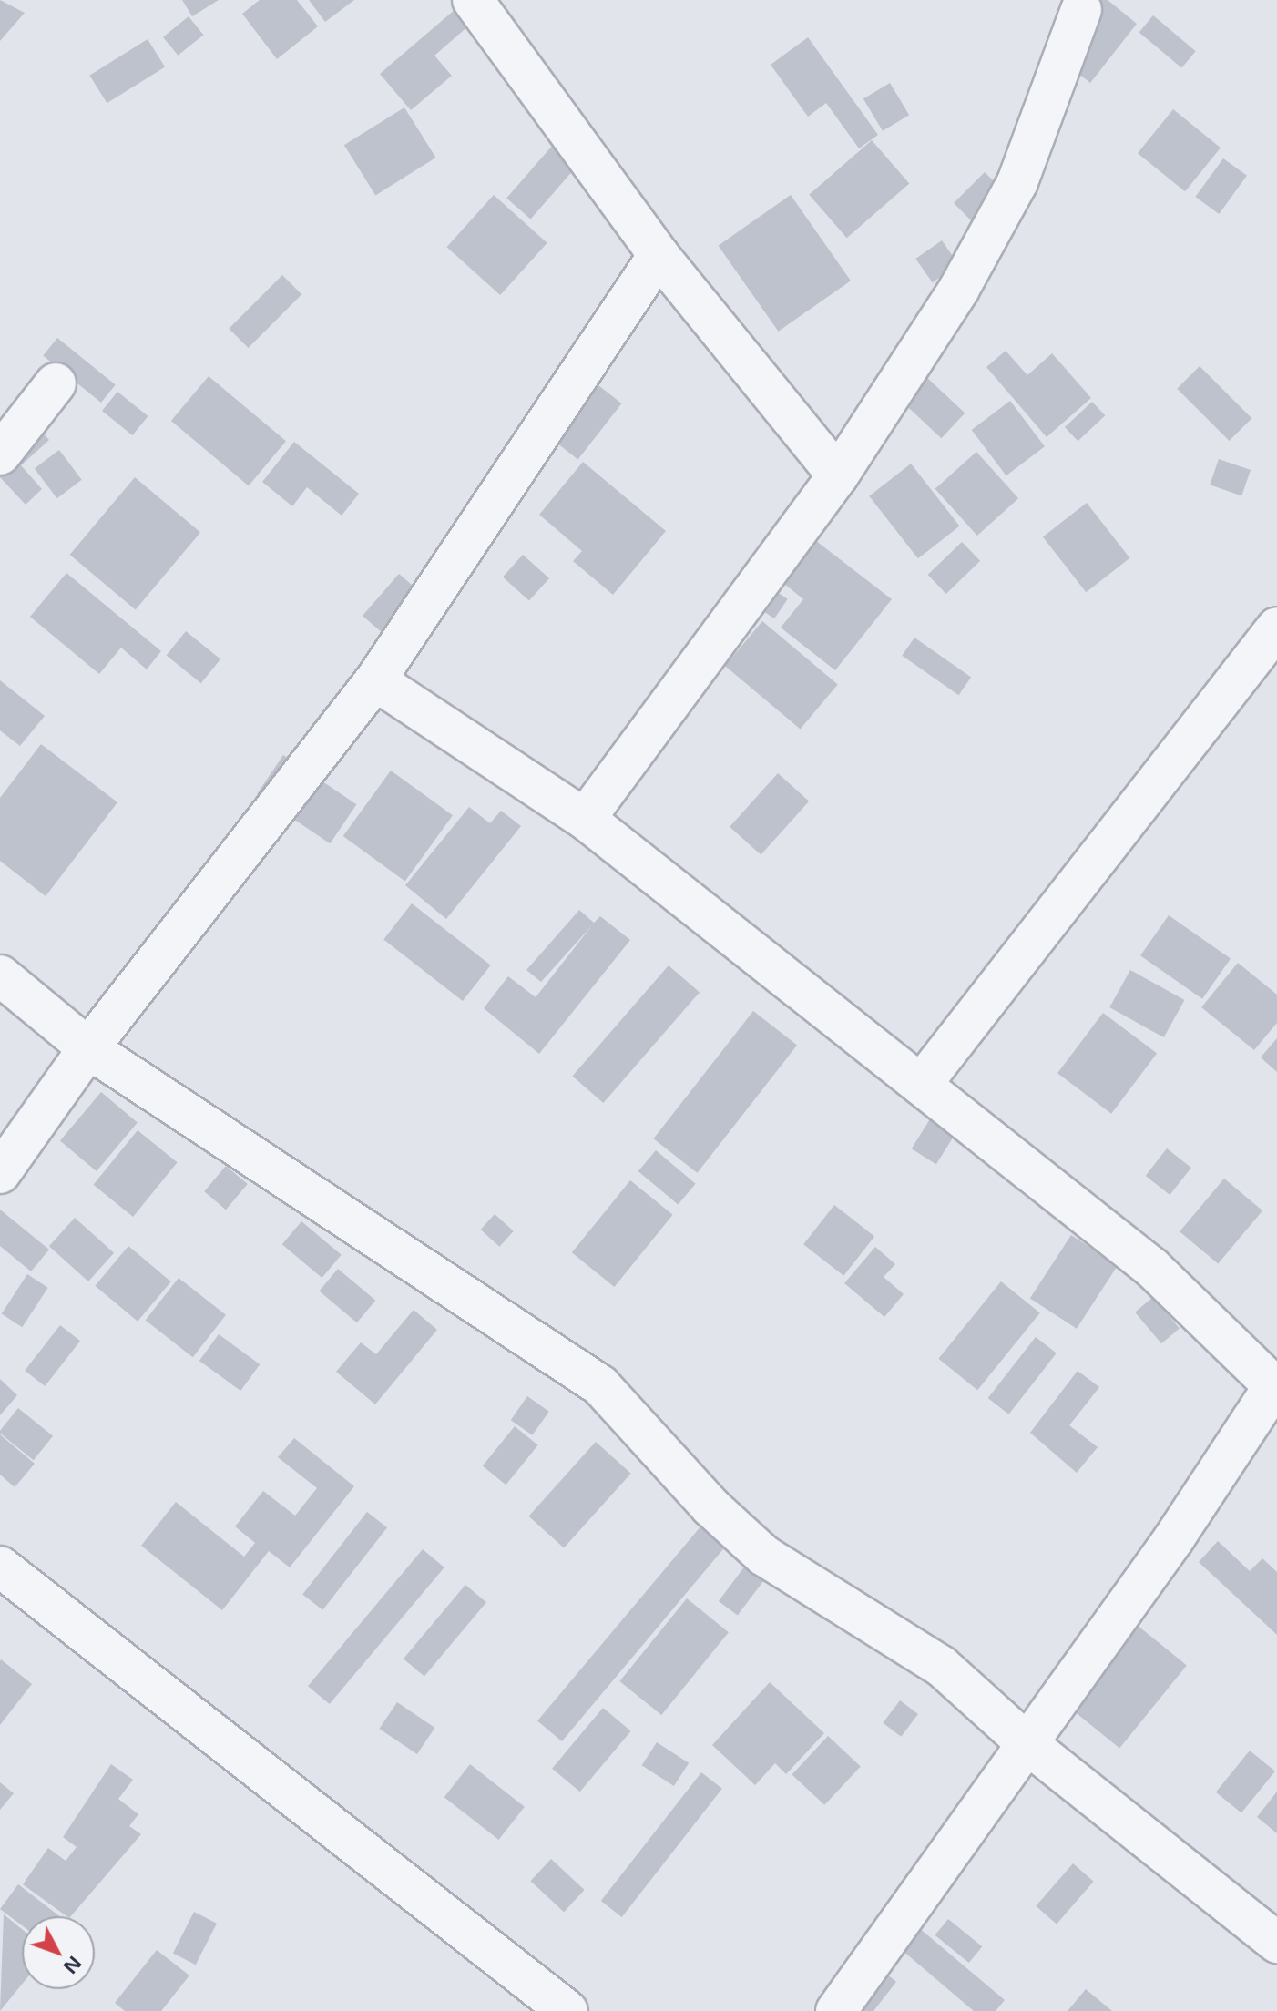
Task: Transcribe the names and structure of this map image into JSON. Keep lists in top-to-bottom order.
{
  "north": "bottom right"
}
